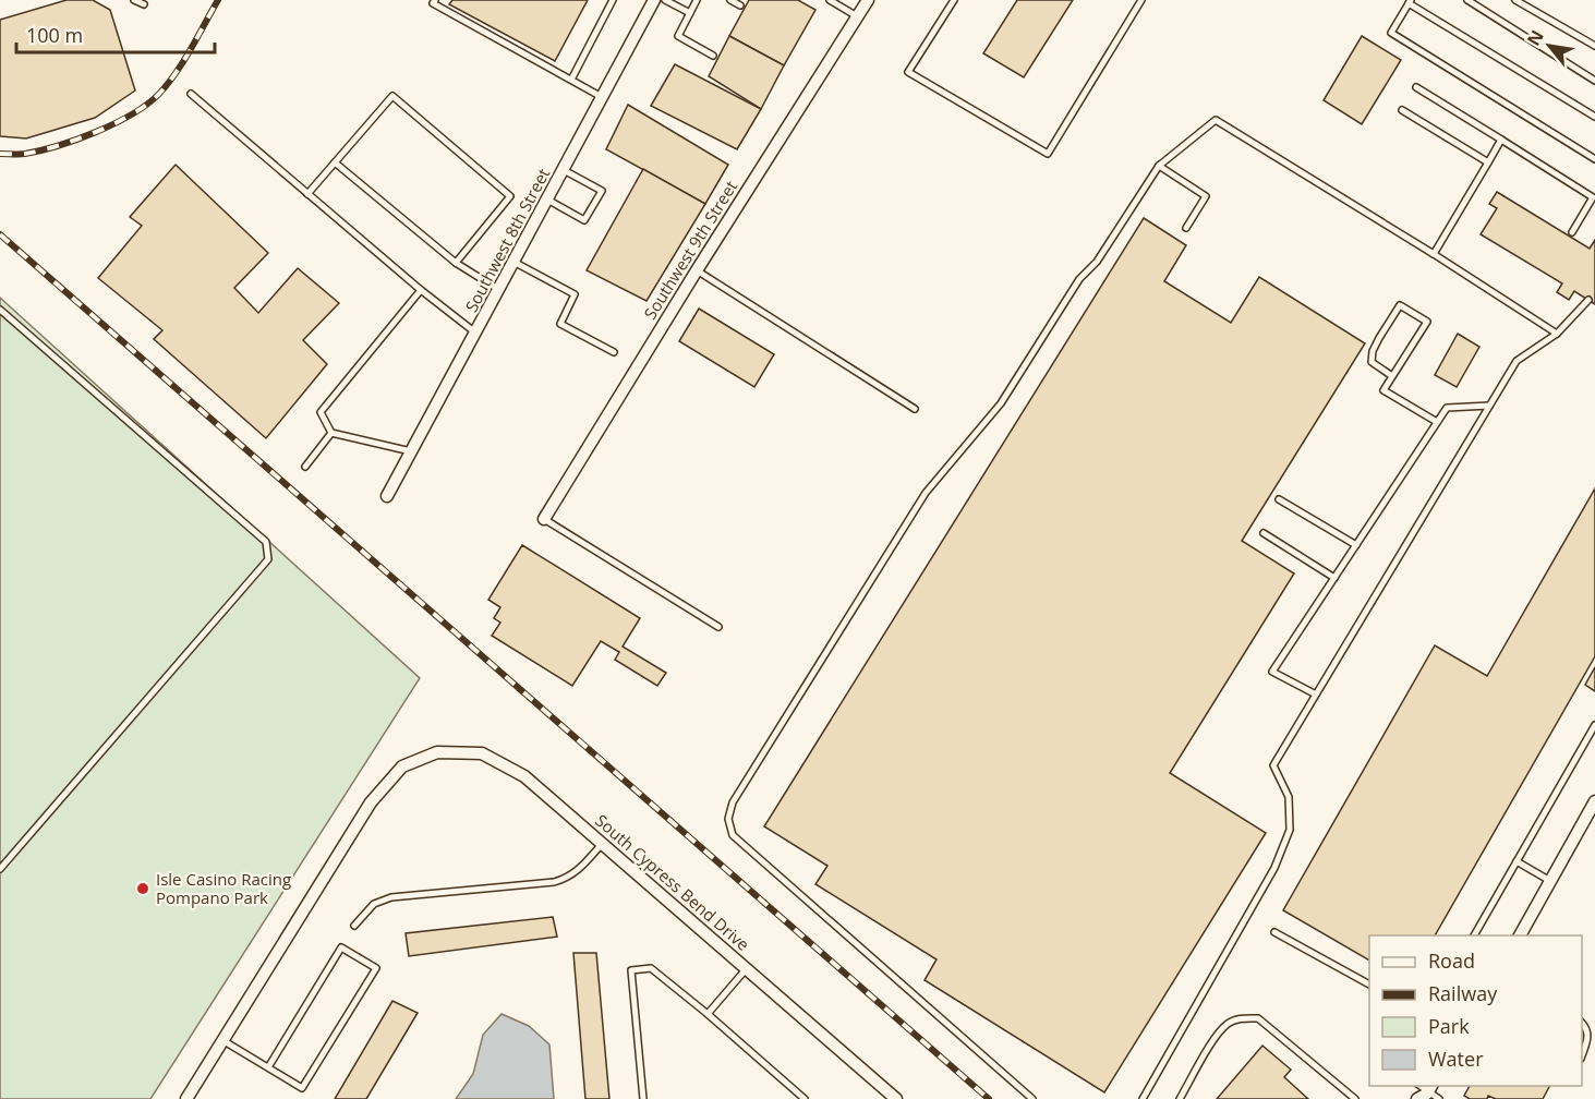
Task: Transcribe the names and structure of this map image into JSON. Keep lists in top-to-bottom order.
{
  "streets": {
    "street": ["Southwest 8th Street", "Southwest 9th Street", "South Cypress Bend Drive"]
  },
  "places": ["Isle Casino Racing Pompano Park"],
  "legend": [
    "Road",
    "Railway",
    "Park",
    "Water"
  ],
  "scale_bar": "100 m",
  "north": "top left"
}
